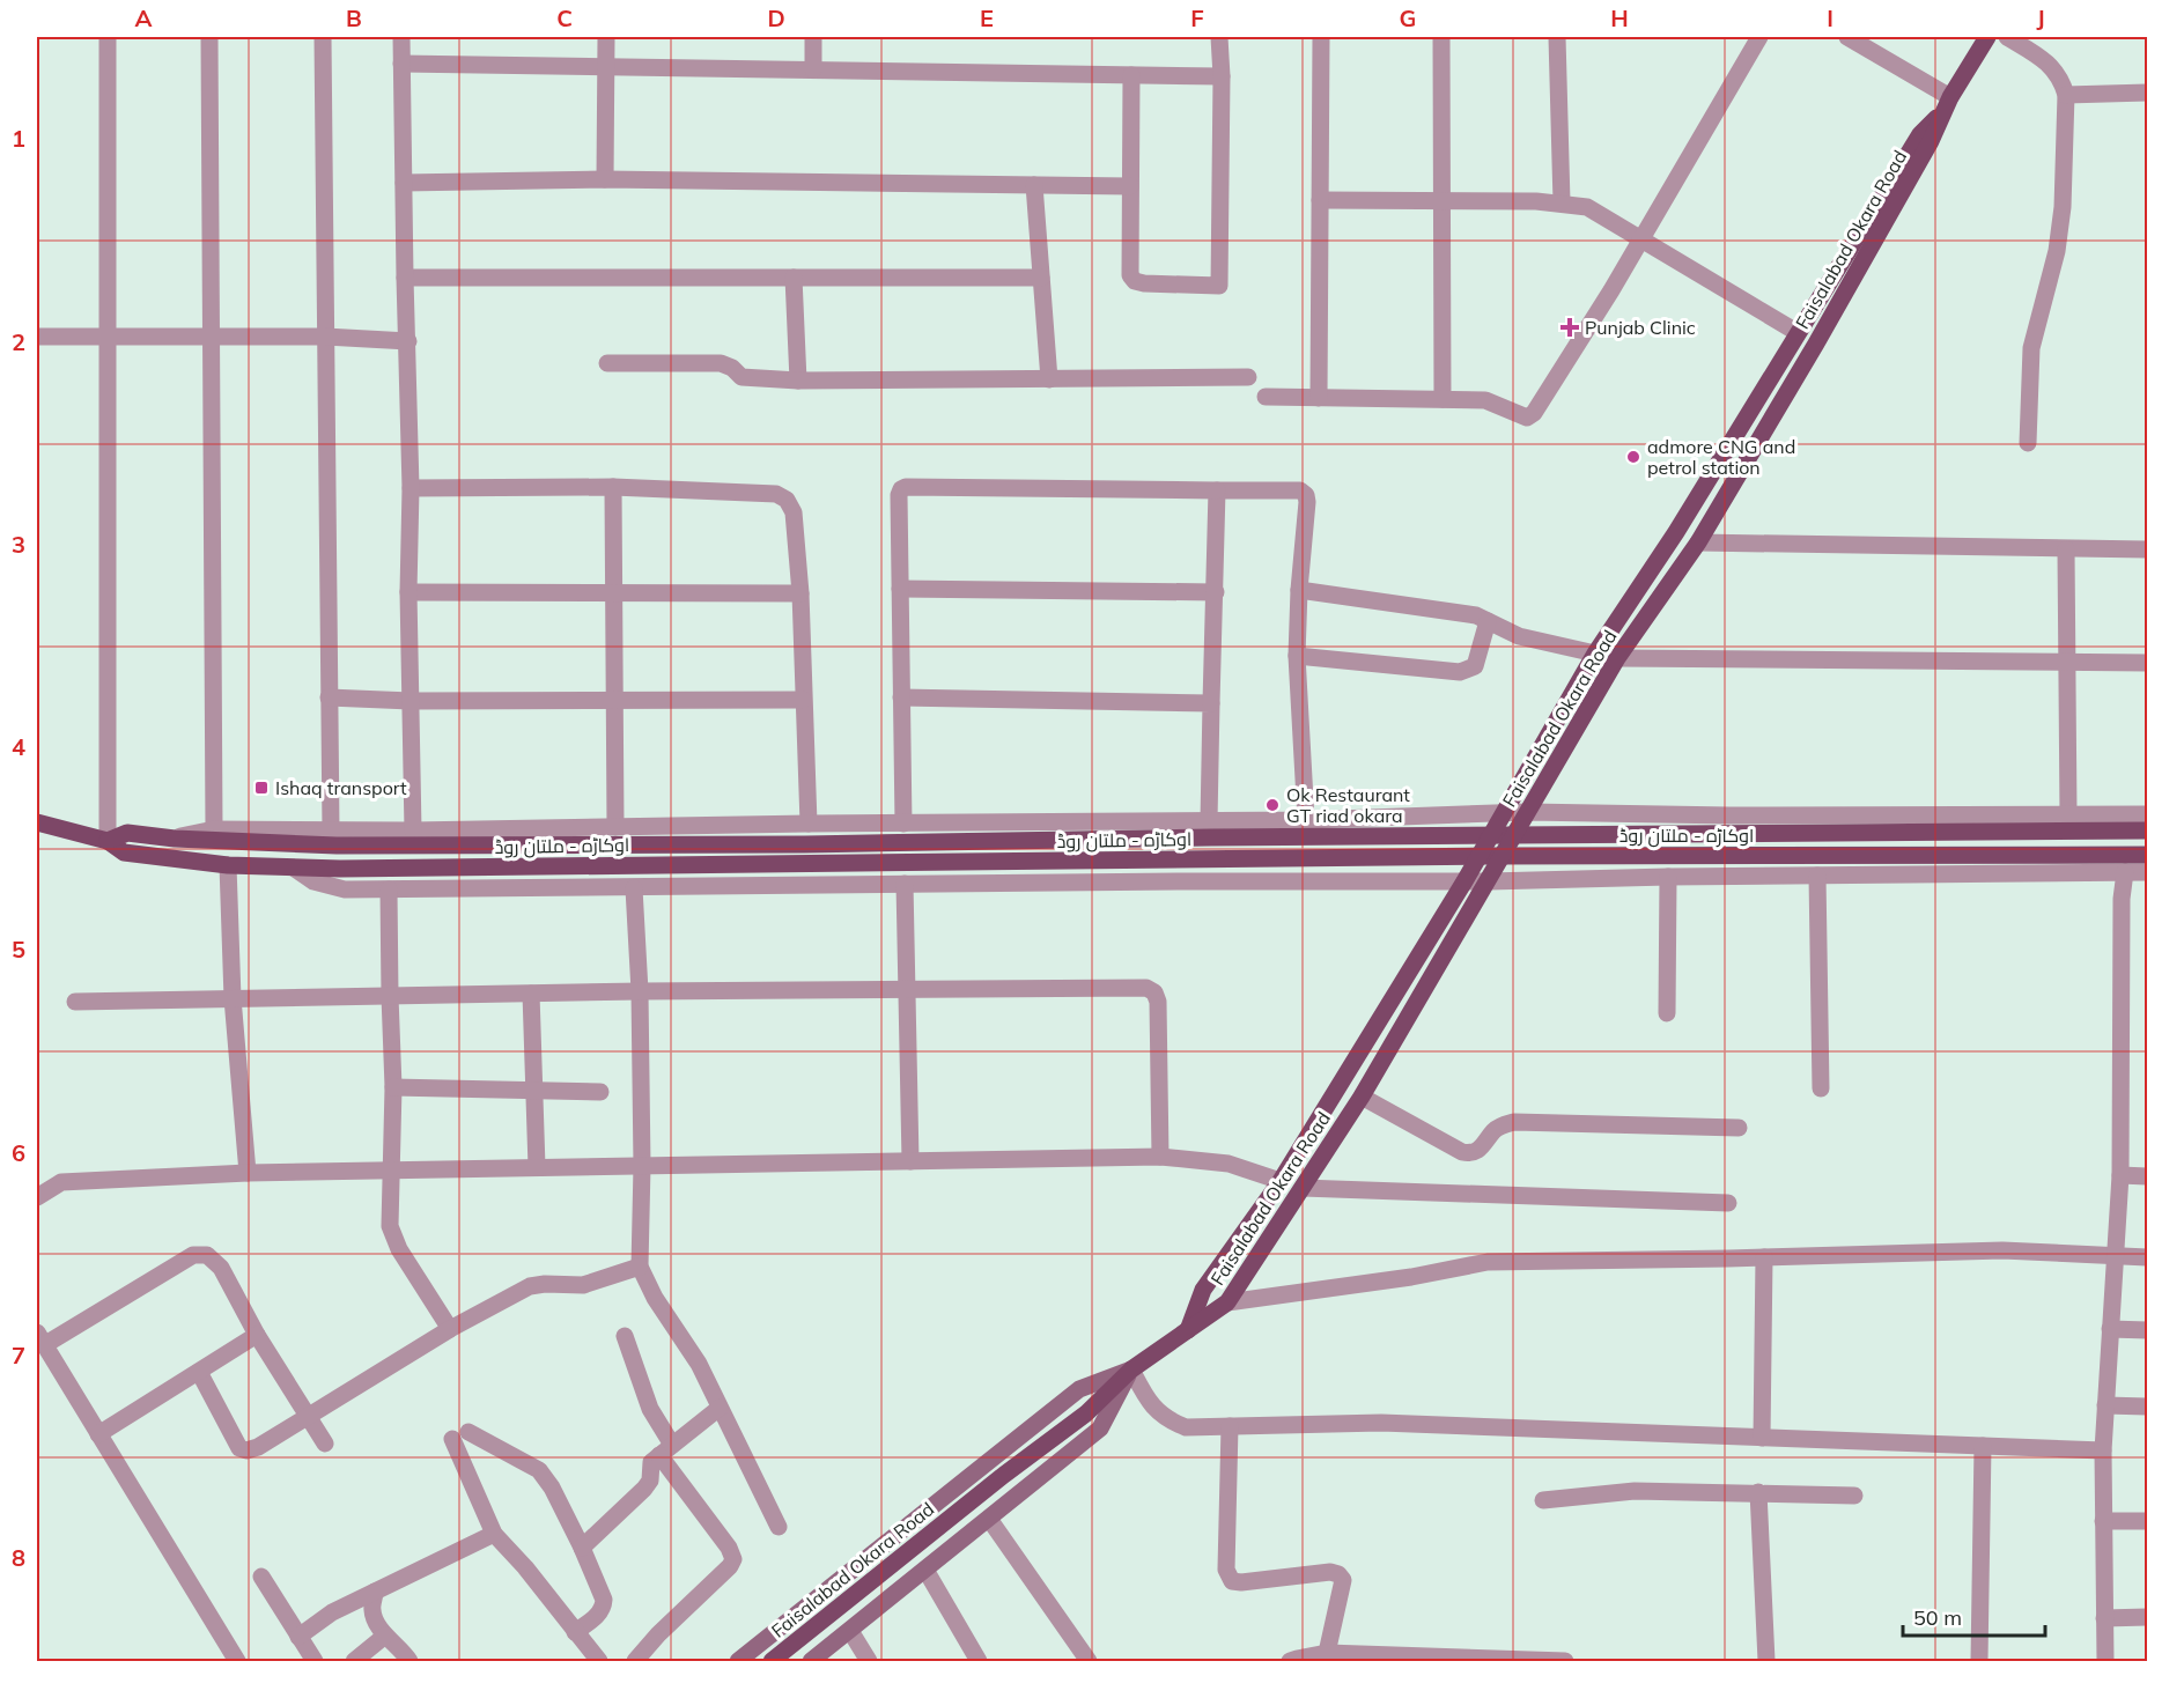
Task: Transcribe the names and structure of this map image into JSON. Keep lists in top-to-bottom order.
{
  "streets": {
    "main road": ["Faisalabad Okara Road", "اوکاڑہ - ملتان روڈ"]
  },
  "places": {
    "health": ["Punjab Clinic"],
    "other": ["admore CNG and petrol station", "Ok Restaurant GT riad okara"],
    "transit": ["Ishaq transport"]
  },
  "scale_bar": "50 m",
  "grid": {
    "columns": [
      "A",
      "B",
      "C",
      "D",
      "E",
      "F",
      "G",
      "H",
      "I",
      "J"
    ],
    "rows": [
      "1",
      "2",
      "3",
      "4",
      "5",
      "6",
      "7",
      "8"
    ]
  }
}
